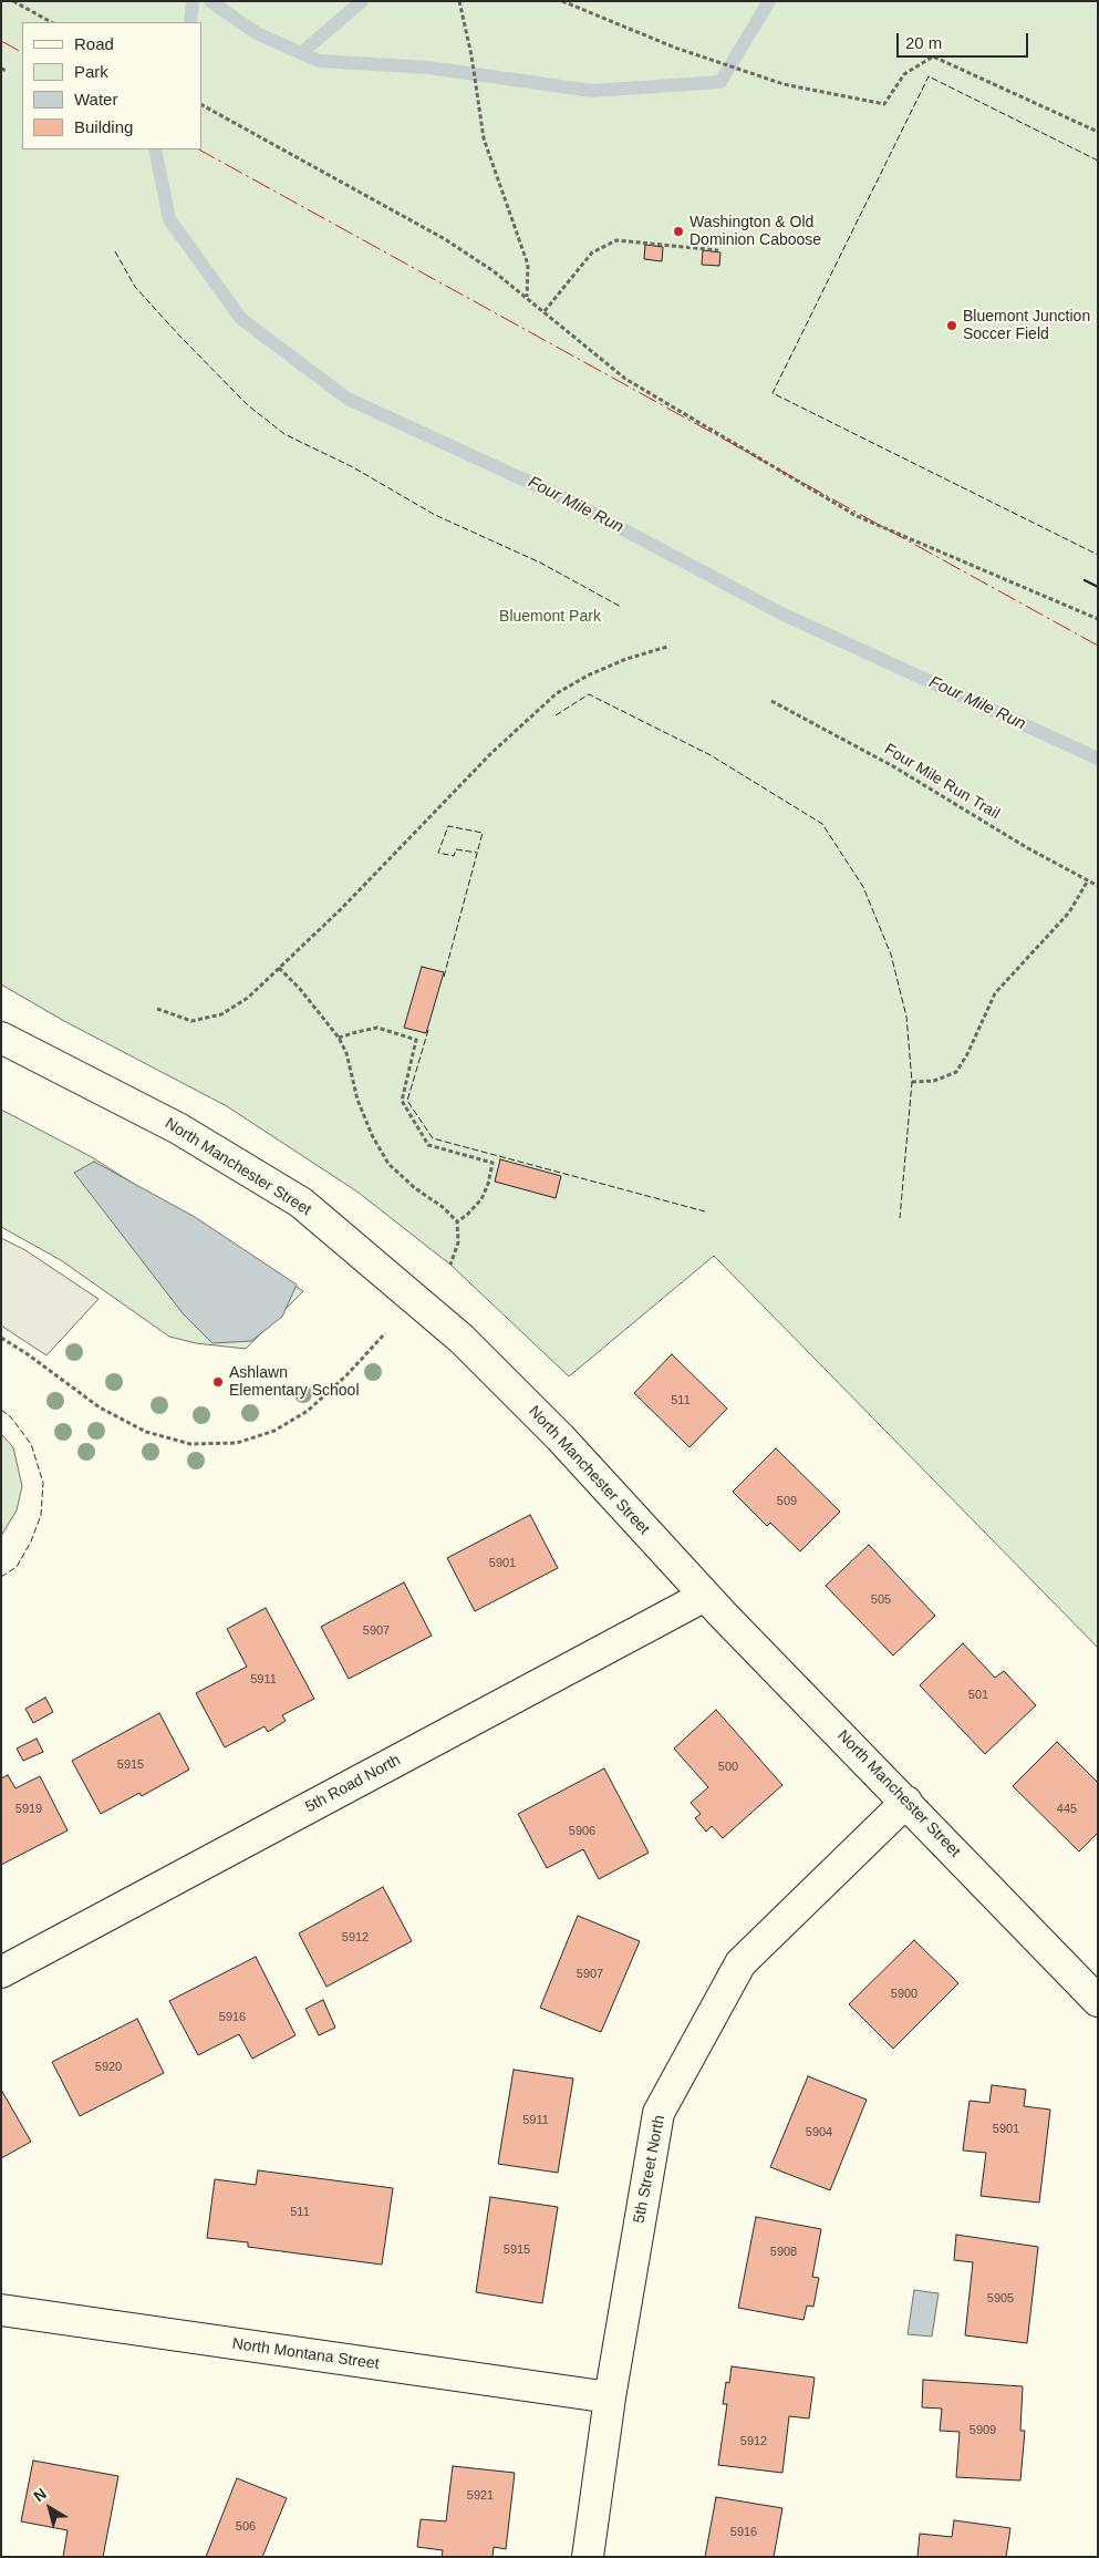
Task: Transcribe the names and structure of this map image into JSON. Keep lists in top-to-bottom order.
{
  "streets": {
    "street": [
      "North Manchester Street",
      "5th Road North",
      "5th Street North",
      "North Montana Street"
    ],
    "path": ["Four Mile Run Trail"]
  },
  "crossings": [
    ["North Manchester Street", "5th Road North"],
    ["North Manchester Street", "5th Street North"],
    ["5th Street North", "North Montana Street"]
  ],
  "water": ["Four Mile Run"],
  "parks": ["Bluemont Park"],
  "places": ["Washington & Old Dominion Caboose", "Bluemont Junction Soccer Field", "Ashlawn Elementary School"],
  "house_numbers": [
    "511",
    "509",
    "5901",
    "505",
    "5907",
    "5911",
    "501",
    "5915",
    "500",
    "5919",
    "445",
    "5906",
    "5912",
    "5907",
    "5900",
    "5916",
    "5920",
    "5911",
    "5901",
    "5904",
    "511",
    "5915",
    "5908",
    "5905",
    "5909",
    "5912",
    "5921",
    "506",
    "5916"
  ],
  "legend": [
    "Road",
    "Park",
    "Water",
    "Building"
  ],
  "scale_bar": "20 m",
  "north": "top left"
}
